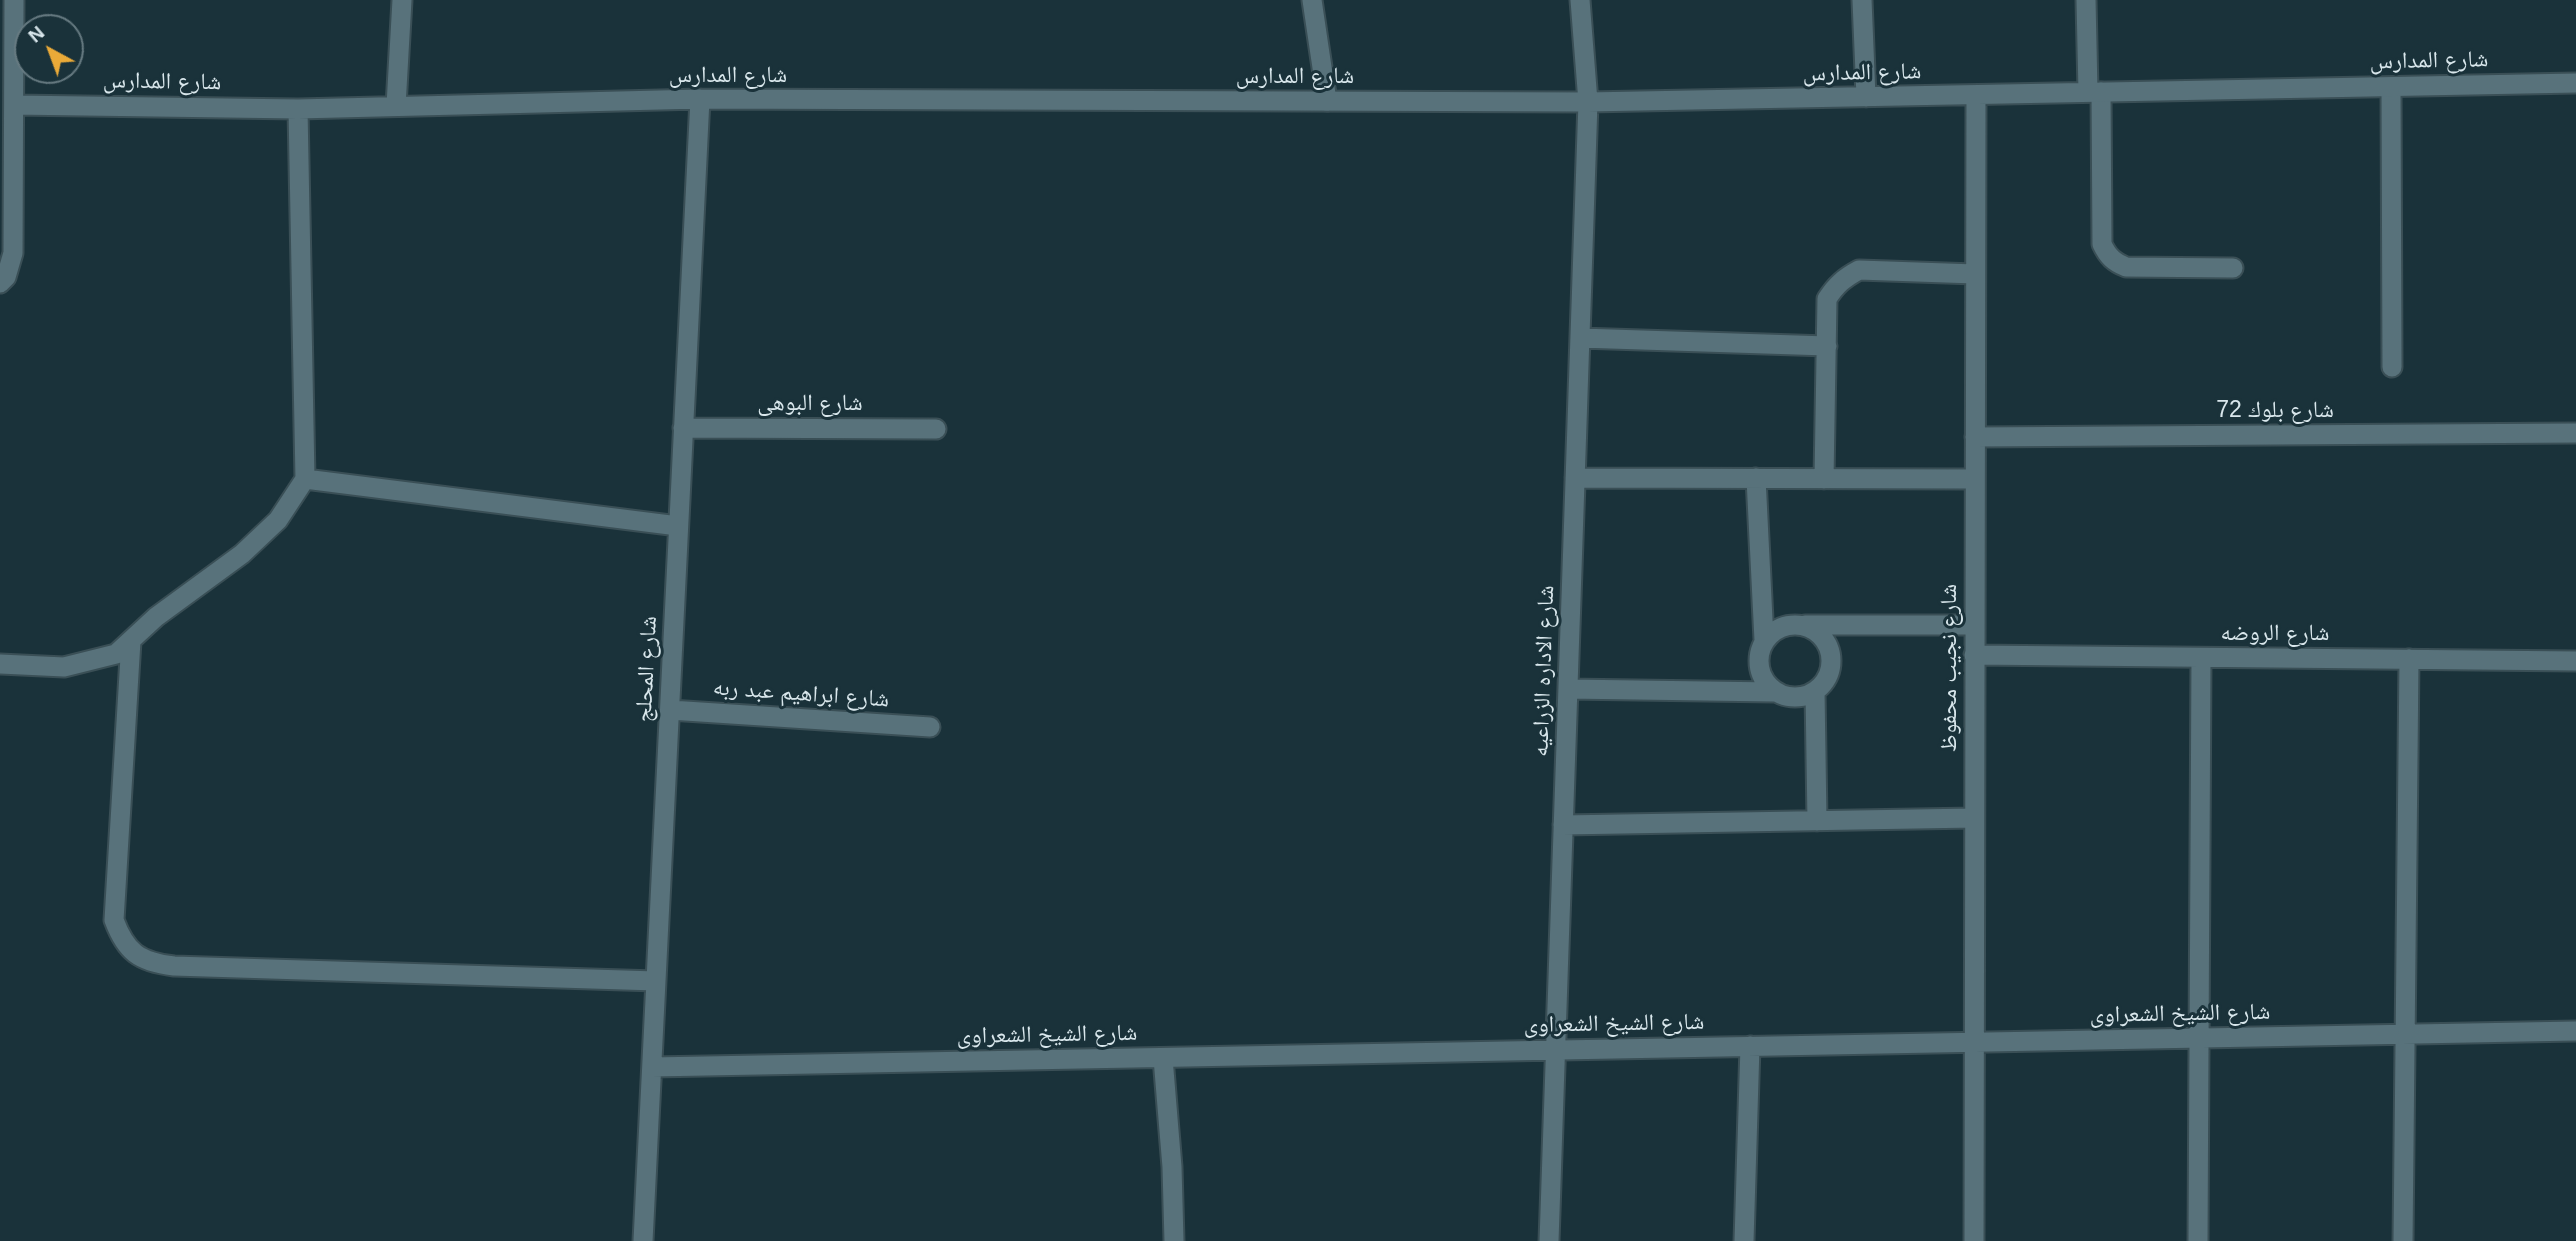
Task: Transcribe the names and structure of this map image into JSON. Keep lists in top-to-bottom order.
{
  "streets": {
    "street": [
      "شارع المدارس",
      "شارع البوهى",
      "شارع بلوك 72",
      "شارع الروضه",
      "شارع نجيب محفوظ",
      "شارع المحلج",
      "شارع الاداره الزراعيه",
      "شارع ابراهيم عبد ربه",
      "شارع الشيخ الشعراوى"
    ]
  },
  "crossings": [
    ["شارع المدارس", "شارع نجيب محفوظ"],
    ["شارع المدارس", "شارع المحلج"],
    ["شارع المدارس", "شارع الاداره الزراعيه"],
    ["شارع البوهى", "شارع المحلج"],
    ["شارع بلوك 72", "شارع نجيب محفوظ"],
    ["شارع الروضه", "شارع نجيب محفوظ"],
    ["شارع نجيب محفوظ", "شارع الشيخ الشعراوى"],
    ["شارع المحلج", "شارع ابراهيم عبد ربه"],
    ["شارع المحلج", "شارع الشيخ الشعراوى"],
    ["شارع الاداره الزراعيه", "شارع الشيخ الشعراوى"]
  ],
  "north": "top left"
}
